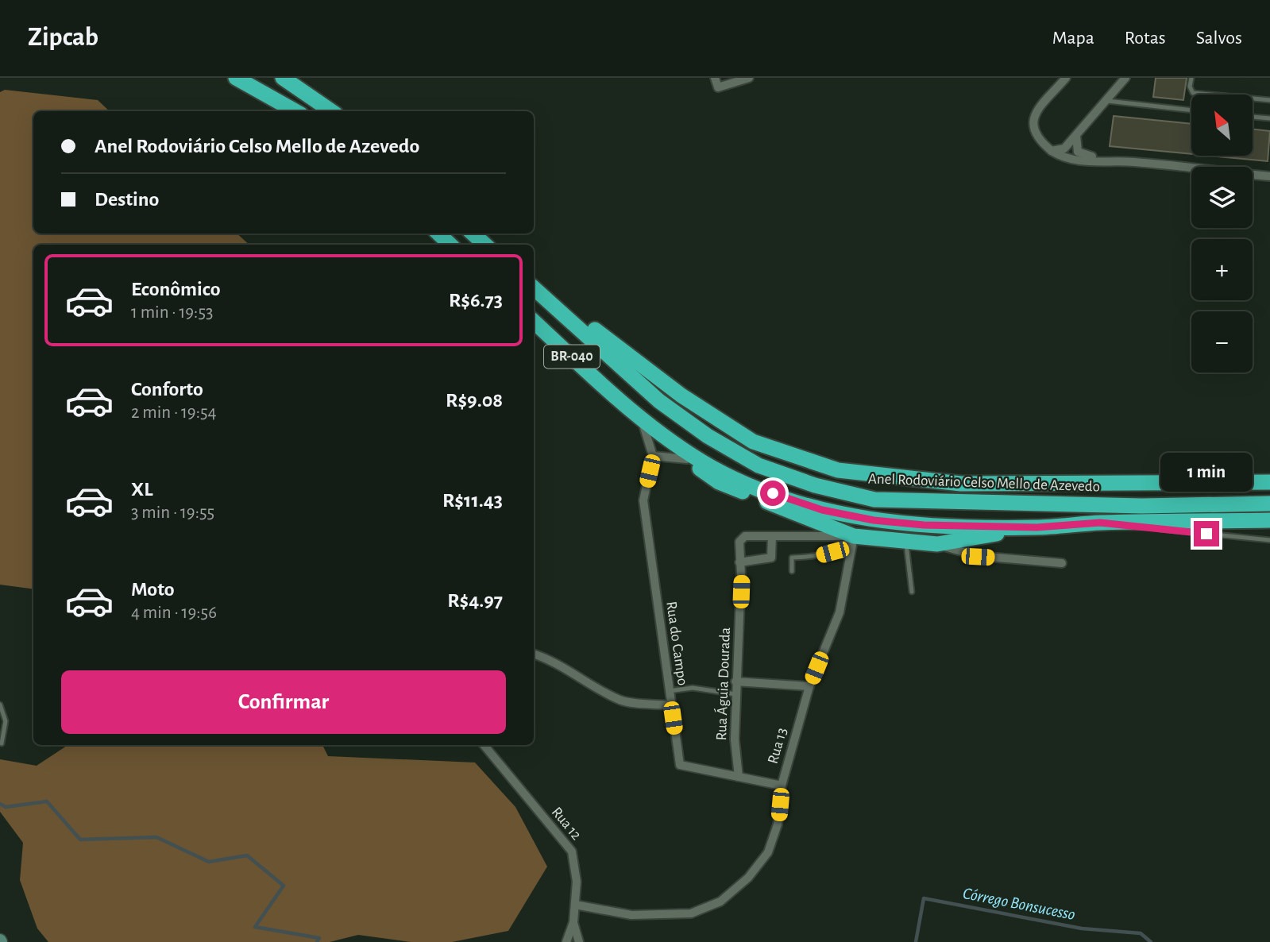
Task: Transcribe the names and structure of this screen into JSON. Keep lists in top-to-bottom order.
{
  "streets": {
    "highway": ["BR-040", "Anel Rodoviário Celso Mello de Azevedo"],
    "street": [
      "Rua do Campo",
      "Rua Águia Dourada",
      "Rua 13",
      "Rua 12"
    ]
  },
  "crossings": [
    ["BR-040", "Rua do Campo"],
    ["Rua do Campo", "Rua Águia Dourada"],
    ["Rua do Campo", "Rua 13"],
    ["Rua Águia Dourada", "Rua 13"],
    ["Rua 13", "Rua 12"]
  ],
  "water": ["Córrego Bonsucesso"],
  "north": "top left",
  "page": {
    "header": "Zipcab",
    "nav": ["Mapa", "Rotas", "Salvos"],
    "map_buttons": ["+", "−"],
    "banner": ["Anel Rodoviário Celso Mello de Azevedo", "Destino"],
    "list": [
      {
        "name": "Econômico",
        "note": "1 min · 19:53",
        "value": "R$6.73"
      },
      {
        "name": "Conforto",
        "note": "2 min · 19:54",
        "value": "R$9.08"
      },
      {
        "name": "XL",
        "note": "3 min · 19:55",
        "value": "R$11.43"
      },
      {
        "name": "Moto",
        "note": "4 min · 19:56",
        "value": "R$4.97"
      }
    ],
    "bubble": "1 min",
    "buttons": "Confirmar"
  }
}
